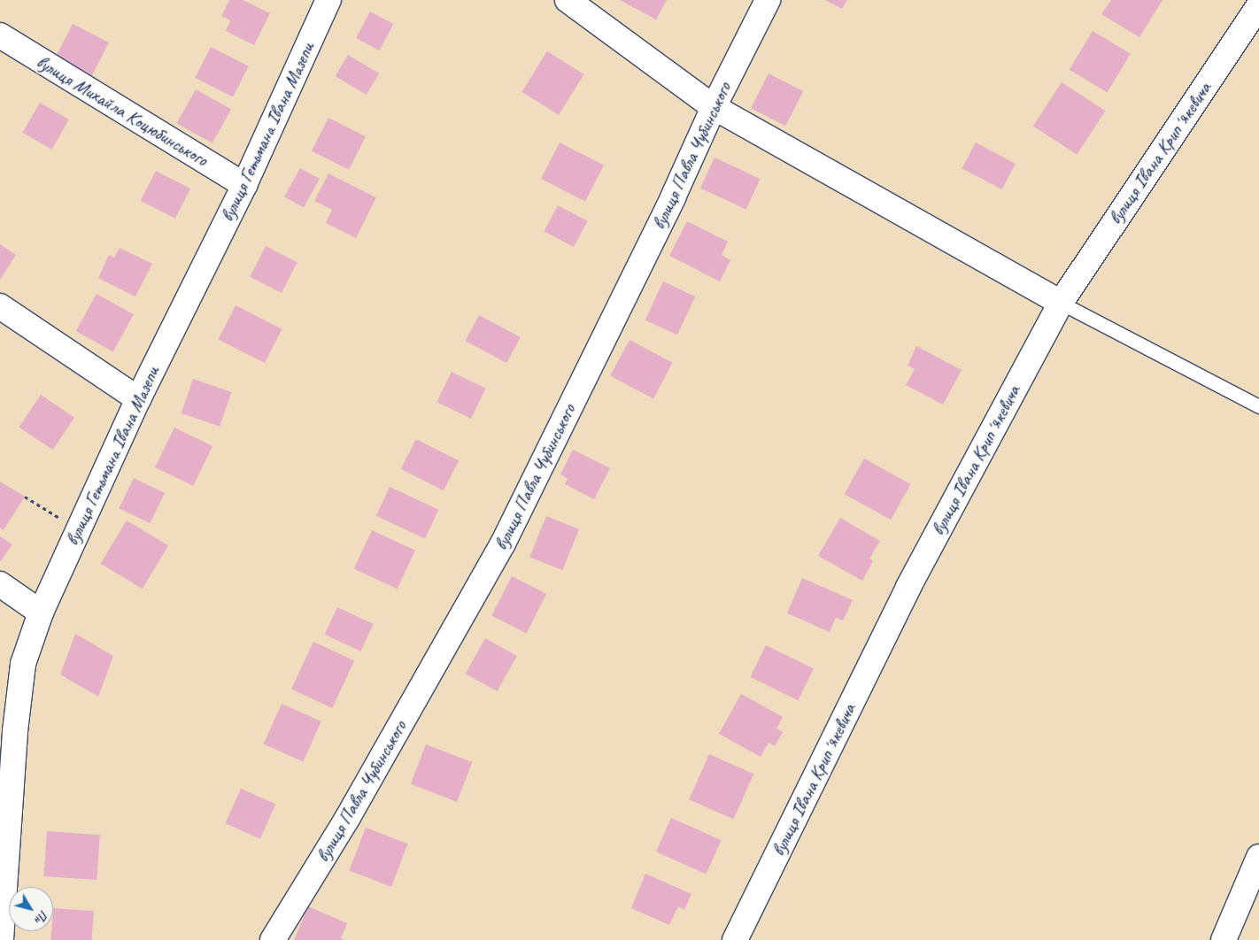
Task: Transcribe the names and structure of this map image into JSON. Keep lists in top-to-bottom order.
{
  "streets": {
    "street": [
      "вулиця Михайла Коцюбинського",
      "вулиця Гетьмана Івана Мазепи",
      "вулиця Івана Крипʼякевича",
      "вулиця Павла Чубинського"
    ]
  },
  "crossings": [
    ["вулиця Михайла Коцюбинського", "вулиця Гетьмана Івана Мазепи"]
  ],
  "north": "bottom right"
}
